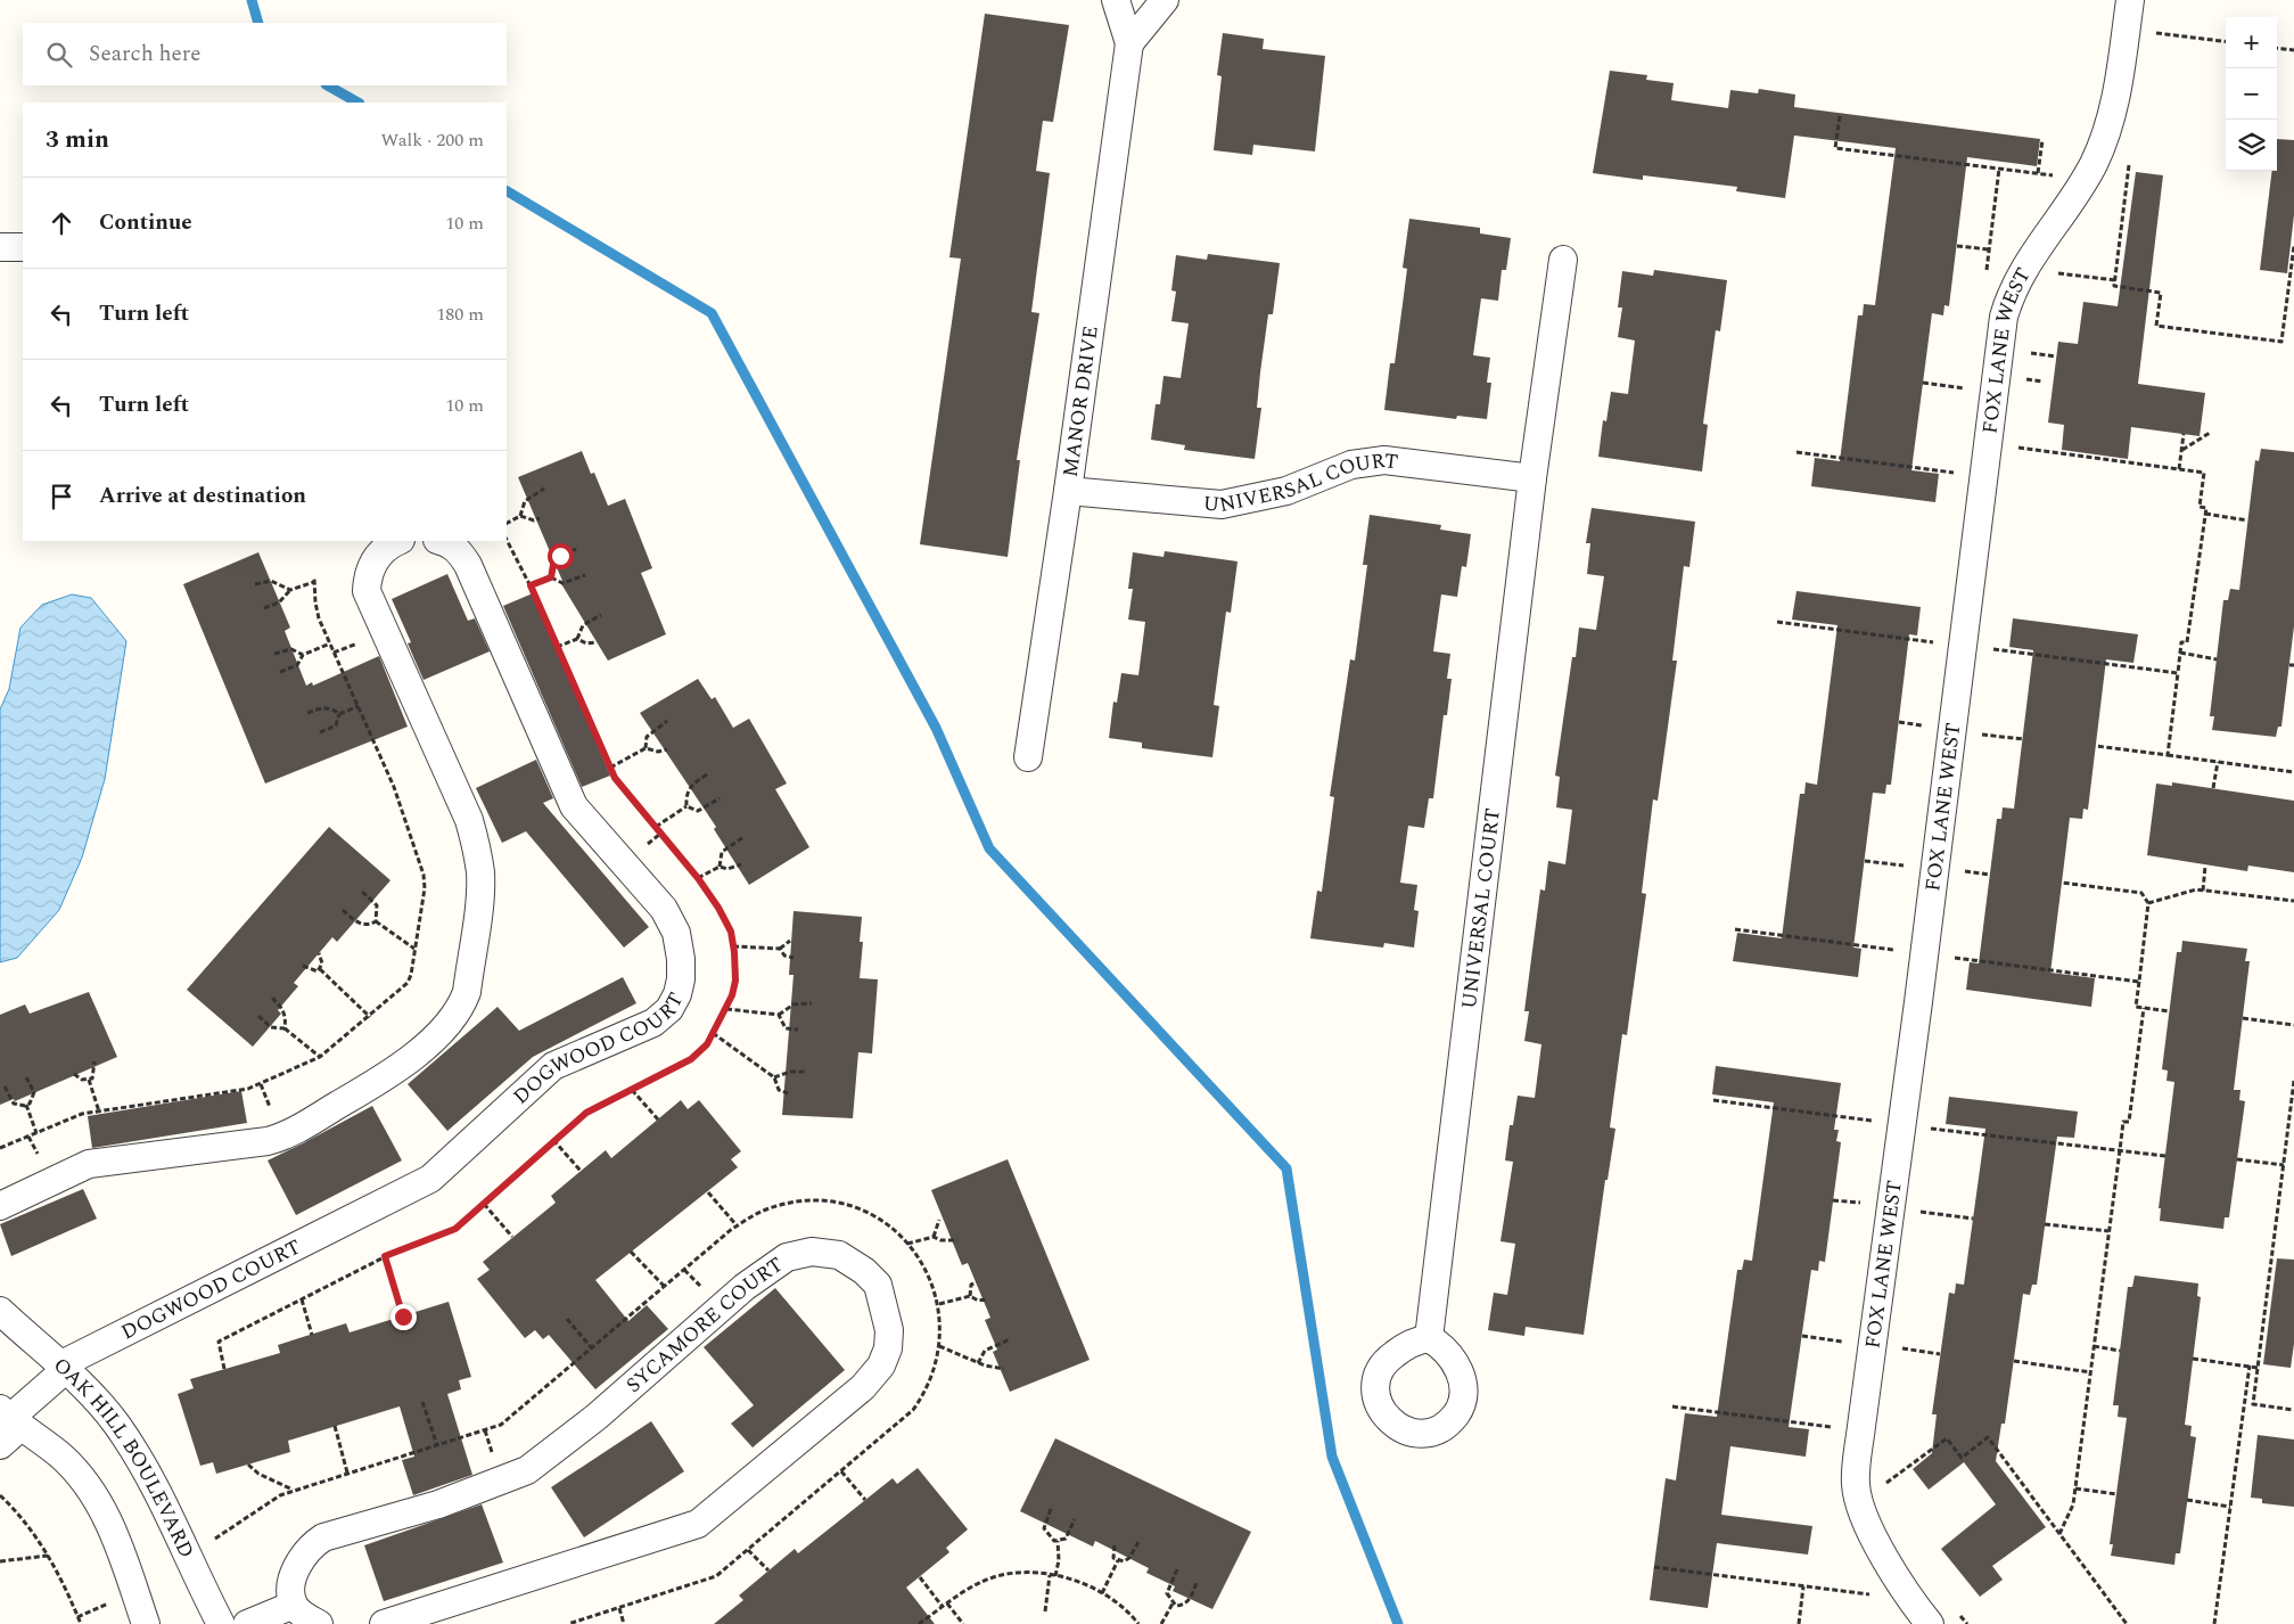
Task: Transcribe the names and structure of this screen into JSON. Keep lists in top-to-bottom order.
{
  "streets": {
    "street": [
      "FOX LANE WEST",
      "MANOR DRIVE",
      "UNIVERSAL COURT",
      "DOGWOOD COURT",
      "SYCAMORE COURT",
      "OAK HILL BOULEVARD"
    ]
  },
  "crossings": [
    ["MANOR DRIVE", "UNIVERSAL COURT"],
    ["DOGWOOD COURT", "OAK HILL BOULEVARD"]
  ],
  "page": {
    "map_buttons": ["+", "−"],
    "search": "Search here",
    "heading": ["3 min", "Walk · 200 m"],
    "list": [
      ["Continue", "10 m"],
      ["Turn left", "180 m"],
      ["Turn left", "10 m"],
      "Arrive at destination"
    ]
  }
}
